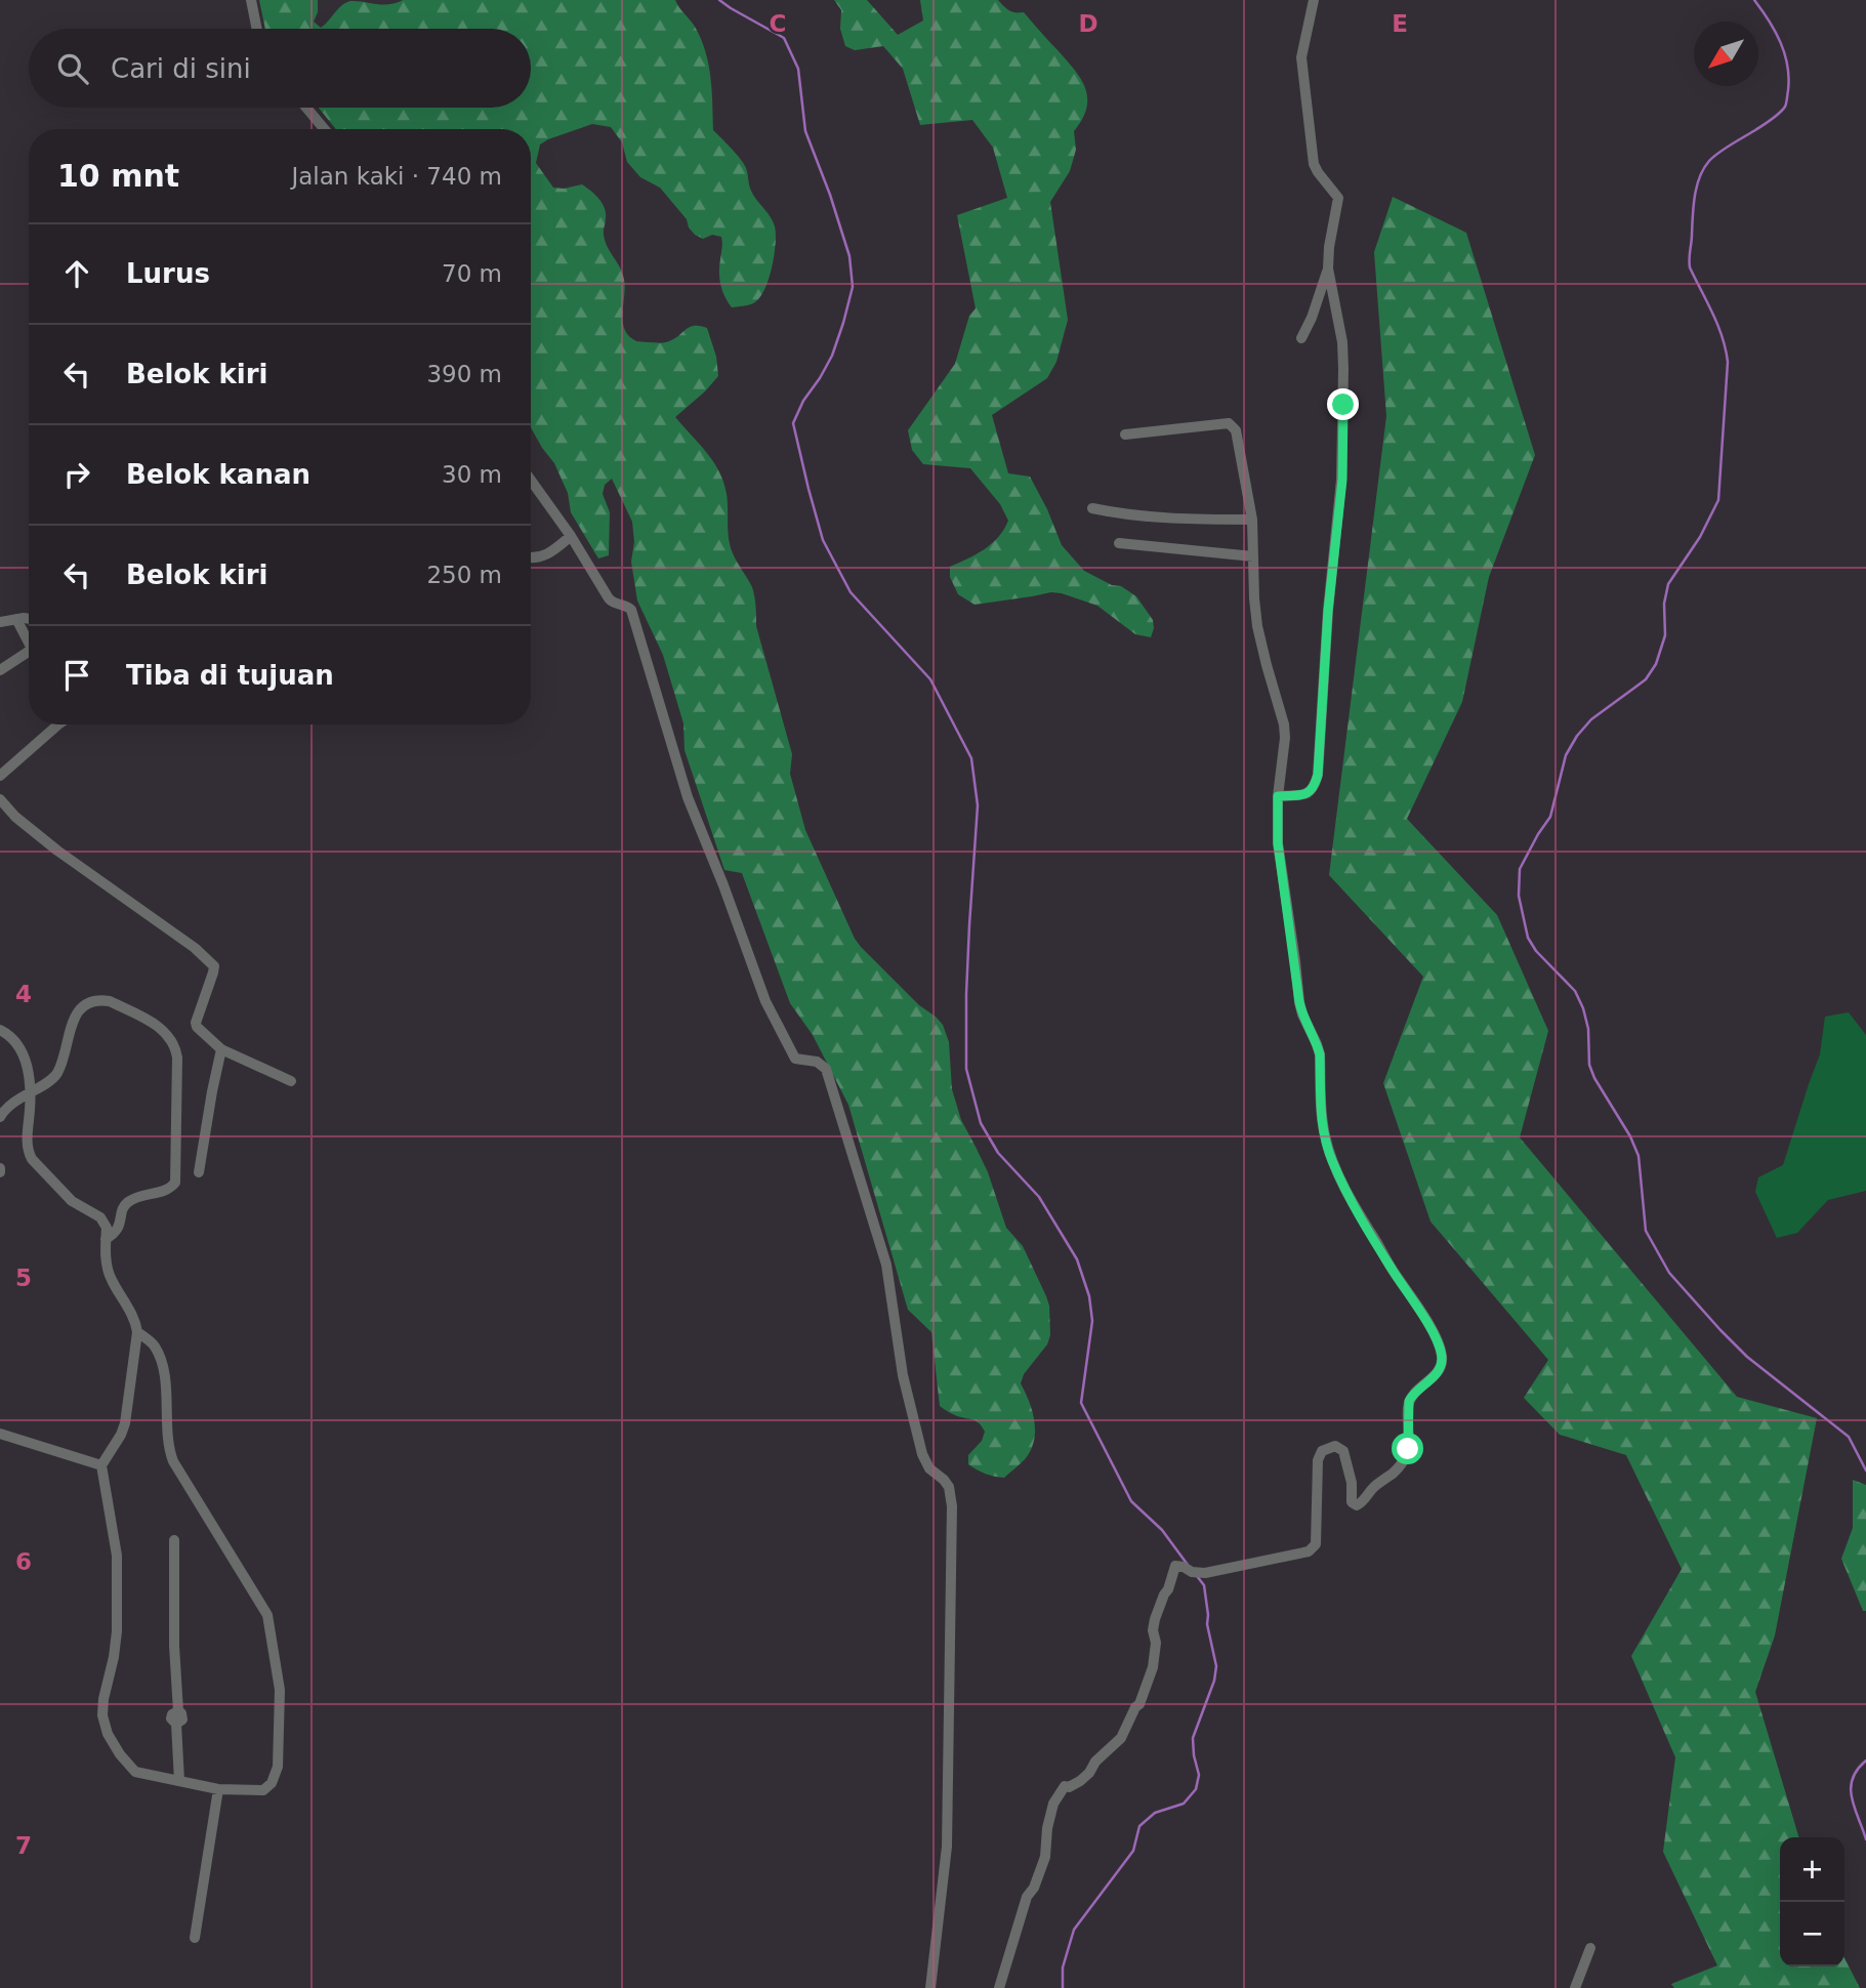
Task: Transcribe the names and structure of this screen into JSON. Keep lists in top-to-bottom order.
{
  "north": "bottom left",
  "page": {
    "search": "Cari di sini",
    "heading": ["10 mnt", "Jalan kaki · 740 m"],
    "list": [
      ["Lurus", "70 m"],
      ["Belok kiri", "390 m"],
      ["Belok kanan", "30 m"],
      ["Belok kiri", "250 m"],
      "Tiba di tujuan"
    ],
    "map_buttons": ["+", "−"]
  },
  "grid": {
    "columns": ["C", "D", "E"],
    "rows": [
      "4",
      "5",
      "6",
      "7"
    ]
  }
}
